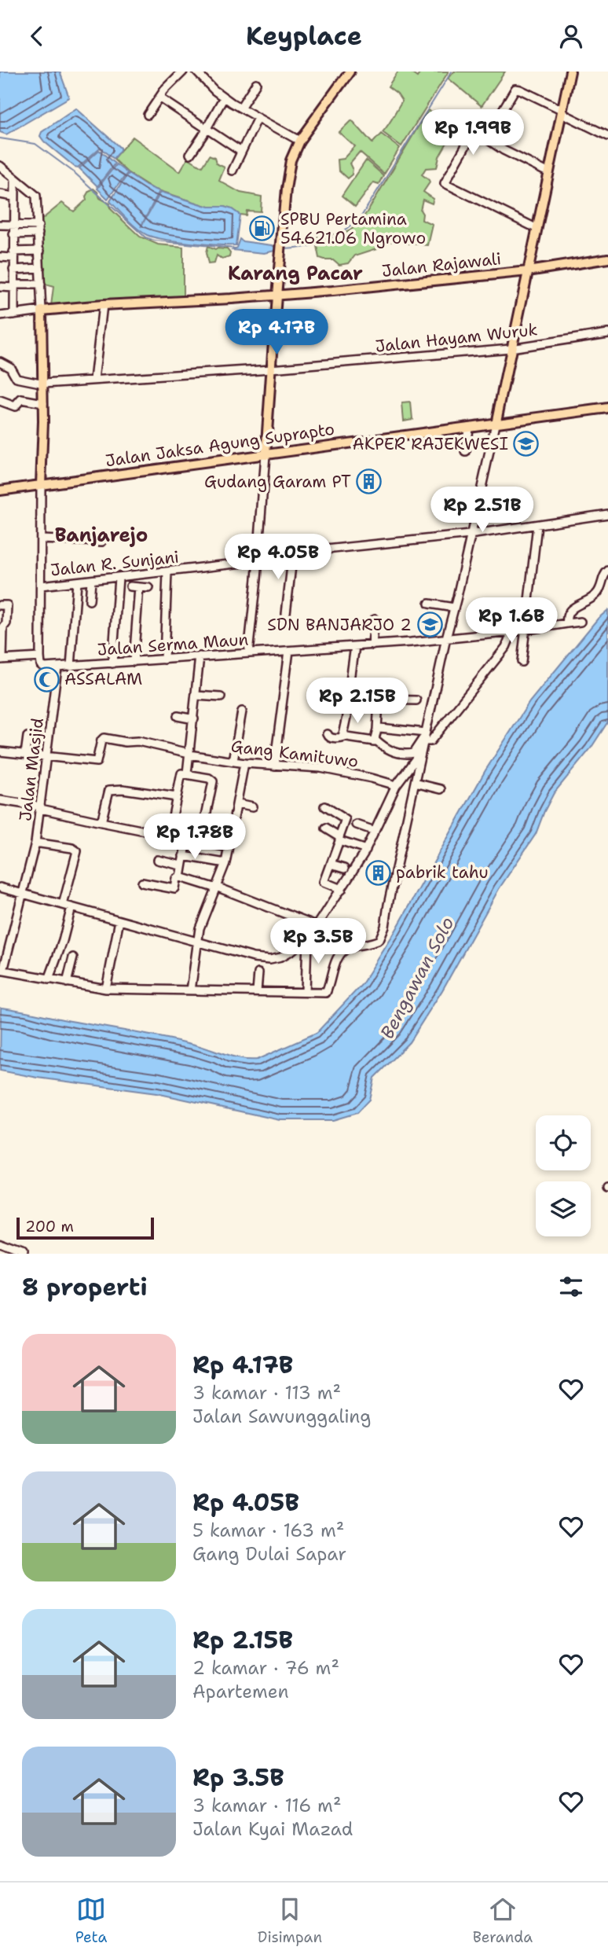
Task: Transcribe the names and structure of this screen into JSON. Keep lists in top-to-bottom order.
{
  "streets": {
    "main road": ["Jalan Rajawali", "Jalan Jaksa Agung Suprapto"],
    "street": [
      "Jalan Hayam Wuruk",
      "Jalan R. Sunjani",
      "Jalan Serma Maun",
      "Gang Kamituwo",
      "Jalan Masjid"
    ]
  },
  "crossings": [
    ["Jalan Serma Maun", "Jalan Masjid"],
    ["Gang Kamituwo", "Jalan Masjid"]
  ],
  "districts": ["Karang Pacar", "Banjarejo"],
  "water": ["Bengawan Solo"],
  "places": {
    "fuel station": ["SPBU Pertamina 54.621.06 Ngrowo"],
    "school or university": ["AKPER RAJEKWESI", "SDN BANJARJO 2"],
    "building": ["Gudang Garam PT", "pabrik tahu"],
    "mosque": ["ASSALAM"]
  },
  "scale_bar": "200 m",
  "page": {
    "header": "Keyplace",
    "price": [
      "Rp 1.99B",
      "Rp 4.17B",
      "Rp 2.51B",
      "Rp 4.05B",
      "Rp 1.6B",
      "Rp 2.15B",
      "Rp 1.78B",
      "Rp 3.5B"
    ],
    "scale": "200 m",
    "heading": "8 properti",
    "list": [
      {
        "name": "Rp 4.17B",
        "note": "3 kamar · 113 m² · Jalan Sawunggaling"
      },
      {
        "name": "Rp 4.05B",
        "note": "5 kamar · 163 m² · Gang Dulai Sapar"
      },
      {
        "name": "Rp 2.15B",
        "note": "2 kamar · 76 m² · Apartemen"
      },
      {
        "name": "Rp 3.5B",
        "note": "3 kamar · 116 m² · Jalan Kyai Mazad"
      }
    ],
    "tabs": ["Peta", "Disimpan", "Beranda"]
  }
}
